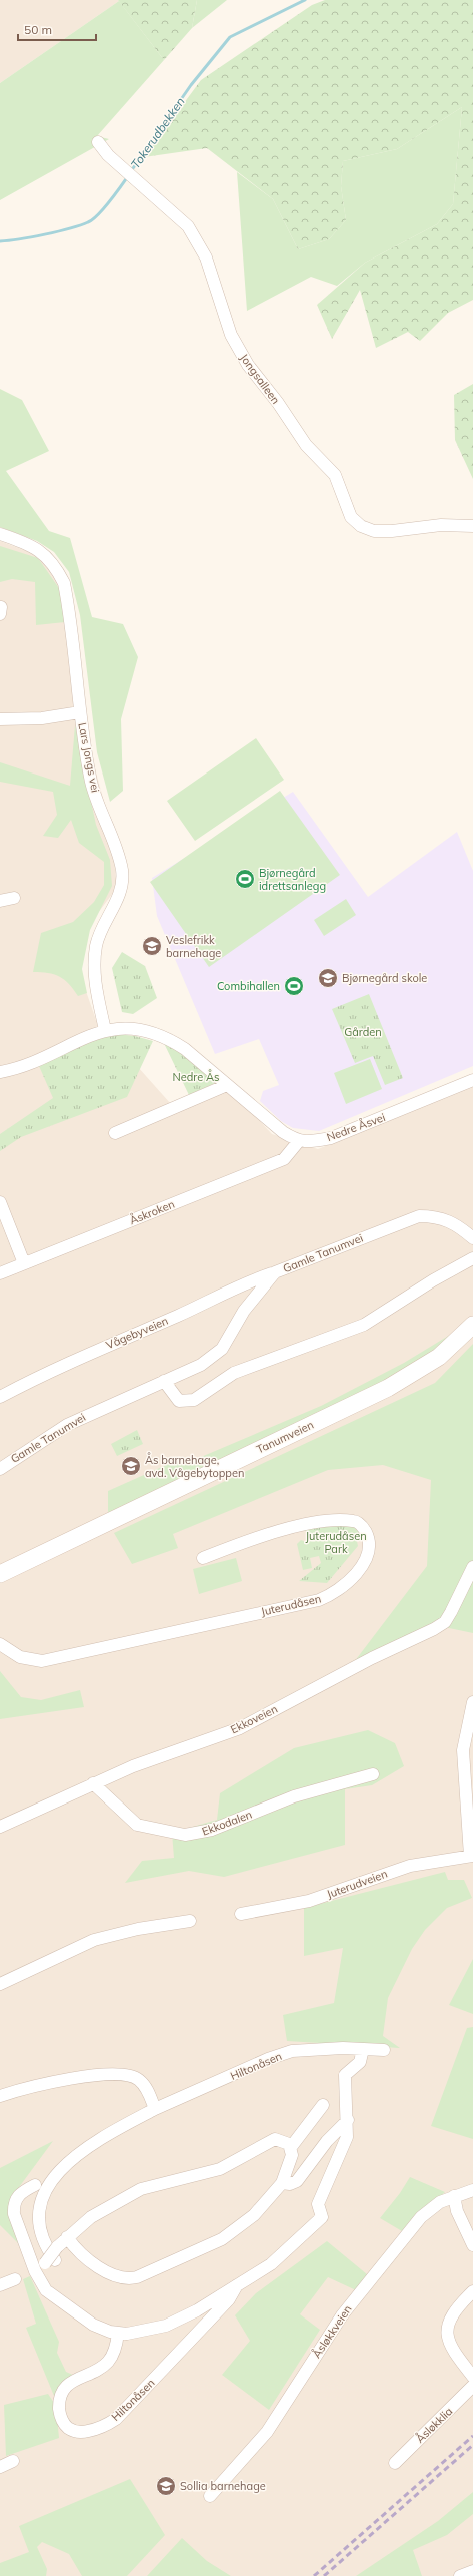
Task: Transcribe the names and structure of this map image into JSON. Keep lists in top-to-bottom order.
{
  "streets": {
    "main road": ["Tanumveien"],
    "street": [
      "Jongsalleen",
      "Lars Jongs vei",
      "Nedre Åsvei",
      "Åskroken",
      "Gamle Tanumvei",
      "Vågebyveien",
      "Juterudåsen",
      "Ekkoveien",
      "Ekkodalen",
      "Juterudveien",
      "Hiltonåsen",
      "Åsløkkveien",
      "Åsløkklia"
    ]
  },
  "crossings": [
    ["Nedre Åsvei", "Åskroken"],
    ["Gamle Tanumvei", "Vågebyveien"],
    ["Ekkoveien", "Ekkodalen"]
  ],
  "water": ["Tokerudbekken"],
  "parks": ["Gården", "Nedre Ås", "Juterudåsen Park"],
  "places": {
    "sports": ["Bjørnegård idrettsanlegg", "Combihallen"],
    "school or university": [
      "Veslefrikk barnehage",
      "Bjørnegård skole",
      "Ås barnehage, avd. Vågebytoppen",
      "Sollia barnehage"
    ]
  },
  "scale_bar": "50 m"
}
